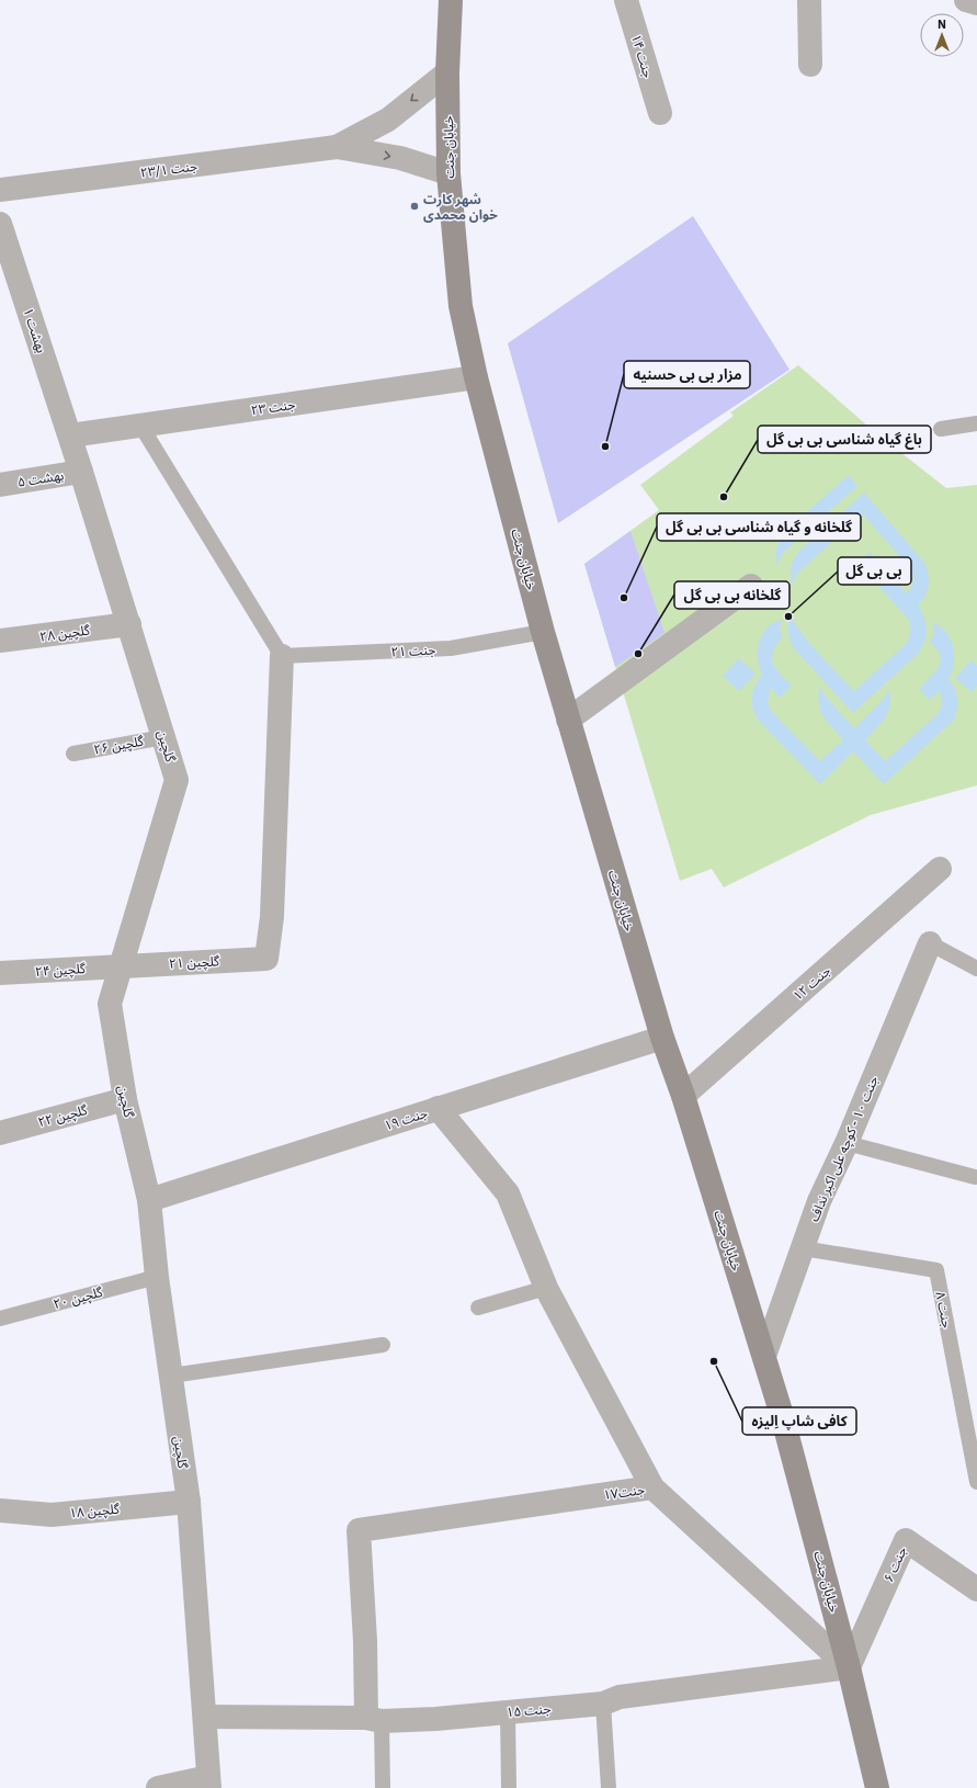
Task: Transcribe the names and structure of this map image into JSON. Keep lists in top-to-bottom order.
{
  "streets": {
    "street": [
      "جنت ۱۴",
      "خیابان جنت",
      "جنت ۲۳/۱",
      "بهشت ۱",
      "جنت ۲۳",
      "بهشت ۵",
      "گلچین ۲۸",
      "گلچین",
      "گلچین ۲۱",
      "گلچین ۲۴",
      "جنت ۱۲",
      "گلچین ۲۲",
      "جنت ۱۹",
      "جنت ۱۰ - کوچه علی اکبر نداف",
      "جنت۱۷",
      "گلچین ۱۸",
      "جنت ۶",
      "جنت ۱۵"
    ],
    "lane": [
      "جنت ۲۱",
      "گلچین ۲۶",
      "گلچین ۲۰",
      "جنت ۸"
    ]
  },
  "crossings": [
    ["خیابان جنت", "جنت ۲۳"],
    ["خیابان جنت", "جنت ۲۱"],
    ["خیابان جنت", "جنت ۱۲"],
    ["خیابان جنت", "جنت ۱۹"],
    ["خیابان جنت", "جنت ۱۰ - کوچه علی اکبر نداف"],
    ["خیابان جنت", "جنت۱۷"],
    ["خیابان جنت", "جنت ۶"],
    ["خیابان جنت", "جنت ۱۵"],
    ["بهشت ۱", "جنت ۲۳"],
    ["بهشت ۱", "گلچین"],
    ["جنت ۲۳", "گلچین"],
    ["بهشت ۵", "گلچین"],
    ["گلچین ۲۸", "گلچین"],
    ["جنت ۲۱", "گلچین ۲۱"],
    ["گلچین ۲۶", "گلچین"],
    ["گلچین", "گلچین ۲۱"],
    ["گلچین", "گلچین ۲۴"],
    ["گلچین", "گلچین ۲۲"],
    ["گلچین", "جنت ۱۹"],
    ["گلچین", "گلچین ۲۰"],
    ["گلچین", "گلچین ۱۸"],
    ["گلچین", "جنت ۱۵"],
    ["گلچین ۲۱", "گلچین ۲۴"],
    ["جنت ۱۰ - کوچه علی اکبر نداف", "جنت ۸"],
    ["جنت۱۷", "جنت ۶"],
    ["جنت۱۷", "جنت ۱۵"],
    ["جنت ۶", "جنت ۱۵"]
  ],
  "places": [
    "شهر کارت خوان محمدی",
    "مزار بی بی حسنیه",
    "باغ گیاه شناسی بی بی گل",
    "گلخانه و گیاه شناسی بی بی گل",
    "بی بی گل",
    "گلخانه بی بی گل",
    "کافی شاپ اِلیزه"
  ],
  "north": "top"
}
